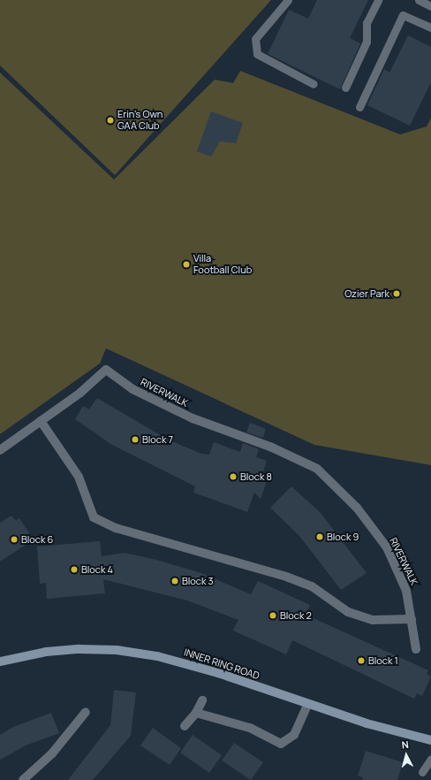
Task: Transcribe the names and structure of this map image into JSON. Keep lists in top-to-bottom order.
{
  "streets": {
    "main road": ["INNER RING ROAD"],
    "street": ["RIVERWALK"]
  },
  "places": [
    "Erin's Own GAA Club",
    "Villa Football Club",
    "Ozier Park",
    "Block 7",
    "Block 8",
    "Block 9",
    "Block 6",
    "Block 4",
    "Block 3",
    "Block 2",
    "Block 1"
  ],
  "north": "top"
}
